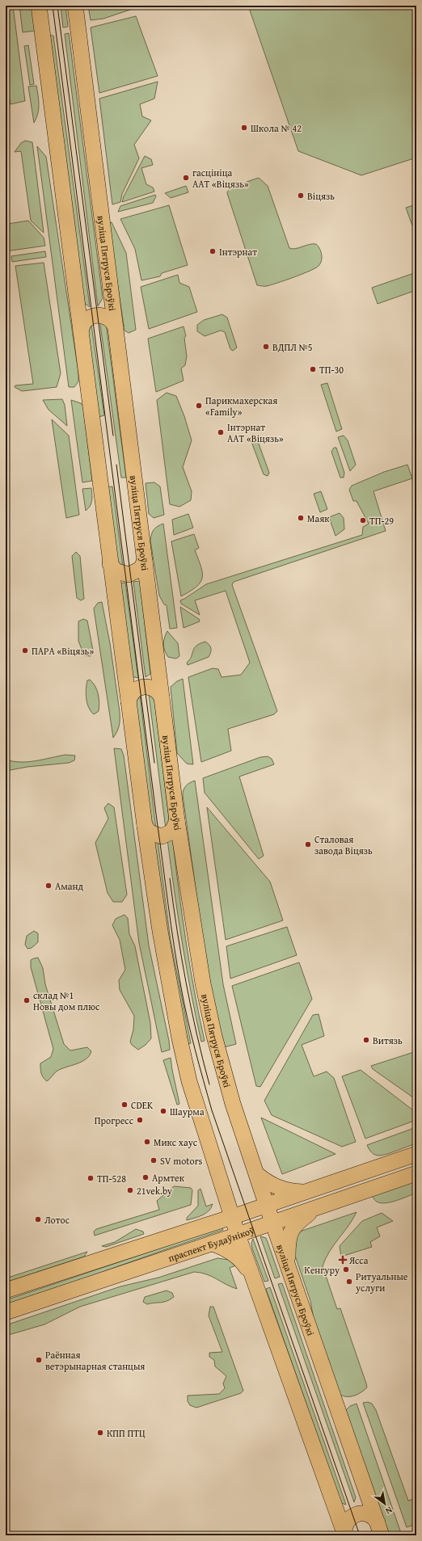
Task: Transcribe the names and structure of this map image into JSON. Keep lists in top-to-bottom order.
{
  "streets": {
    "main road": ["вуліца Пятруся Броўкі", "праспект Будаўнікоў"]
  },
  "crossings": [
    ["вуліца Пятруся Броўкі", "праспект Будаўнікоў"]
  ],
  "places": {
    "other": [
      "Школа № 42",
      "гасцініца ААТ «Віцязь»",
      "Віцязь",
      "Інтэрнат",
      "ВДПЛ №5",
      "ТП-30",
      "Парикмахерская «Family»",
      "Інтэрнат ААТ «Віцязь»",
      "Маяк",
      "ТП-29",
      "ПАРА «Віцязь»",
      "Сталовая завода Віцязь",
      "Аманд",
      "склад №1 Новы дом плюс",
      "Витязь",
      "CDEK",
      "Шаурма",
      "Прогресс",
      "Микс хаус",
      "SV motors",
      "Армтек",
      "ТП-528",
      "21vek.by",
      "Лотос",
      "Кенгуру",
      "Ритуальные услуги",
      "Раённая ветэрынарная станцыя",
      "КПП ПТЦ"
    ],
    "health": ["Ясса"]
  },
  "north": "bottom right"
}
